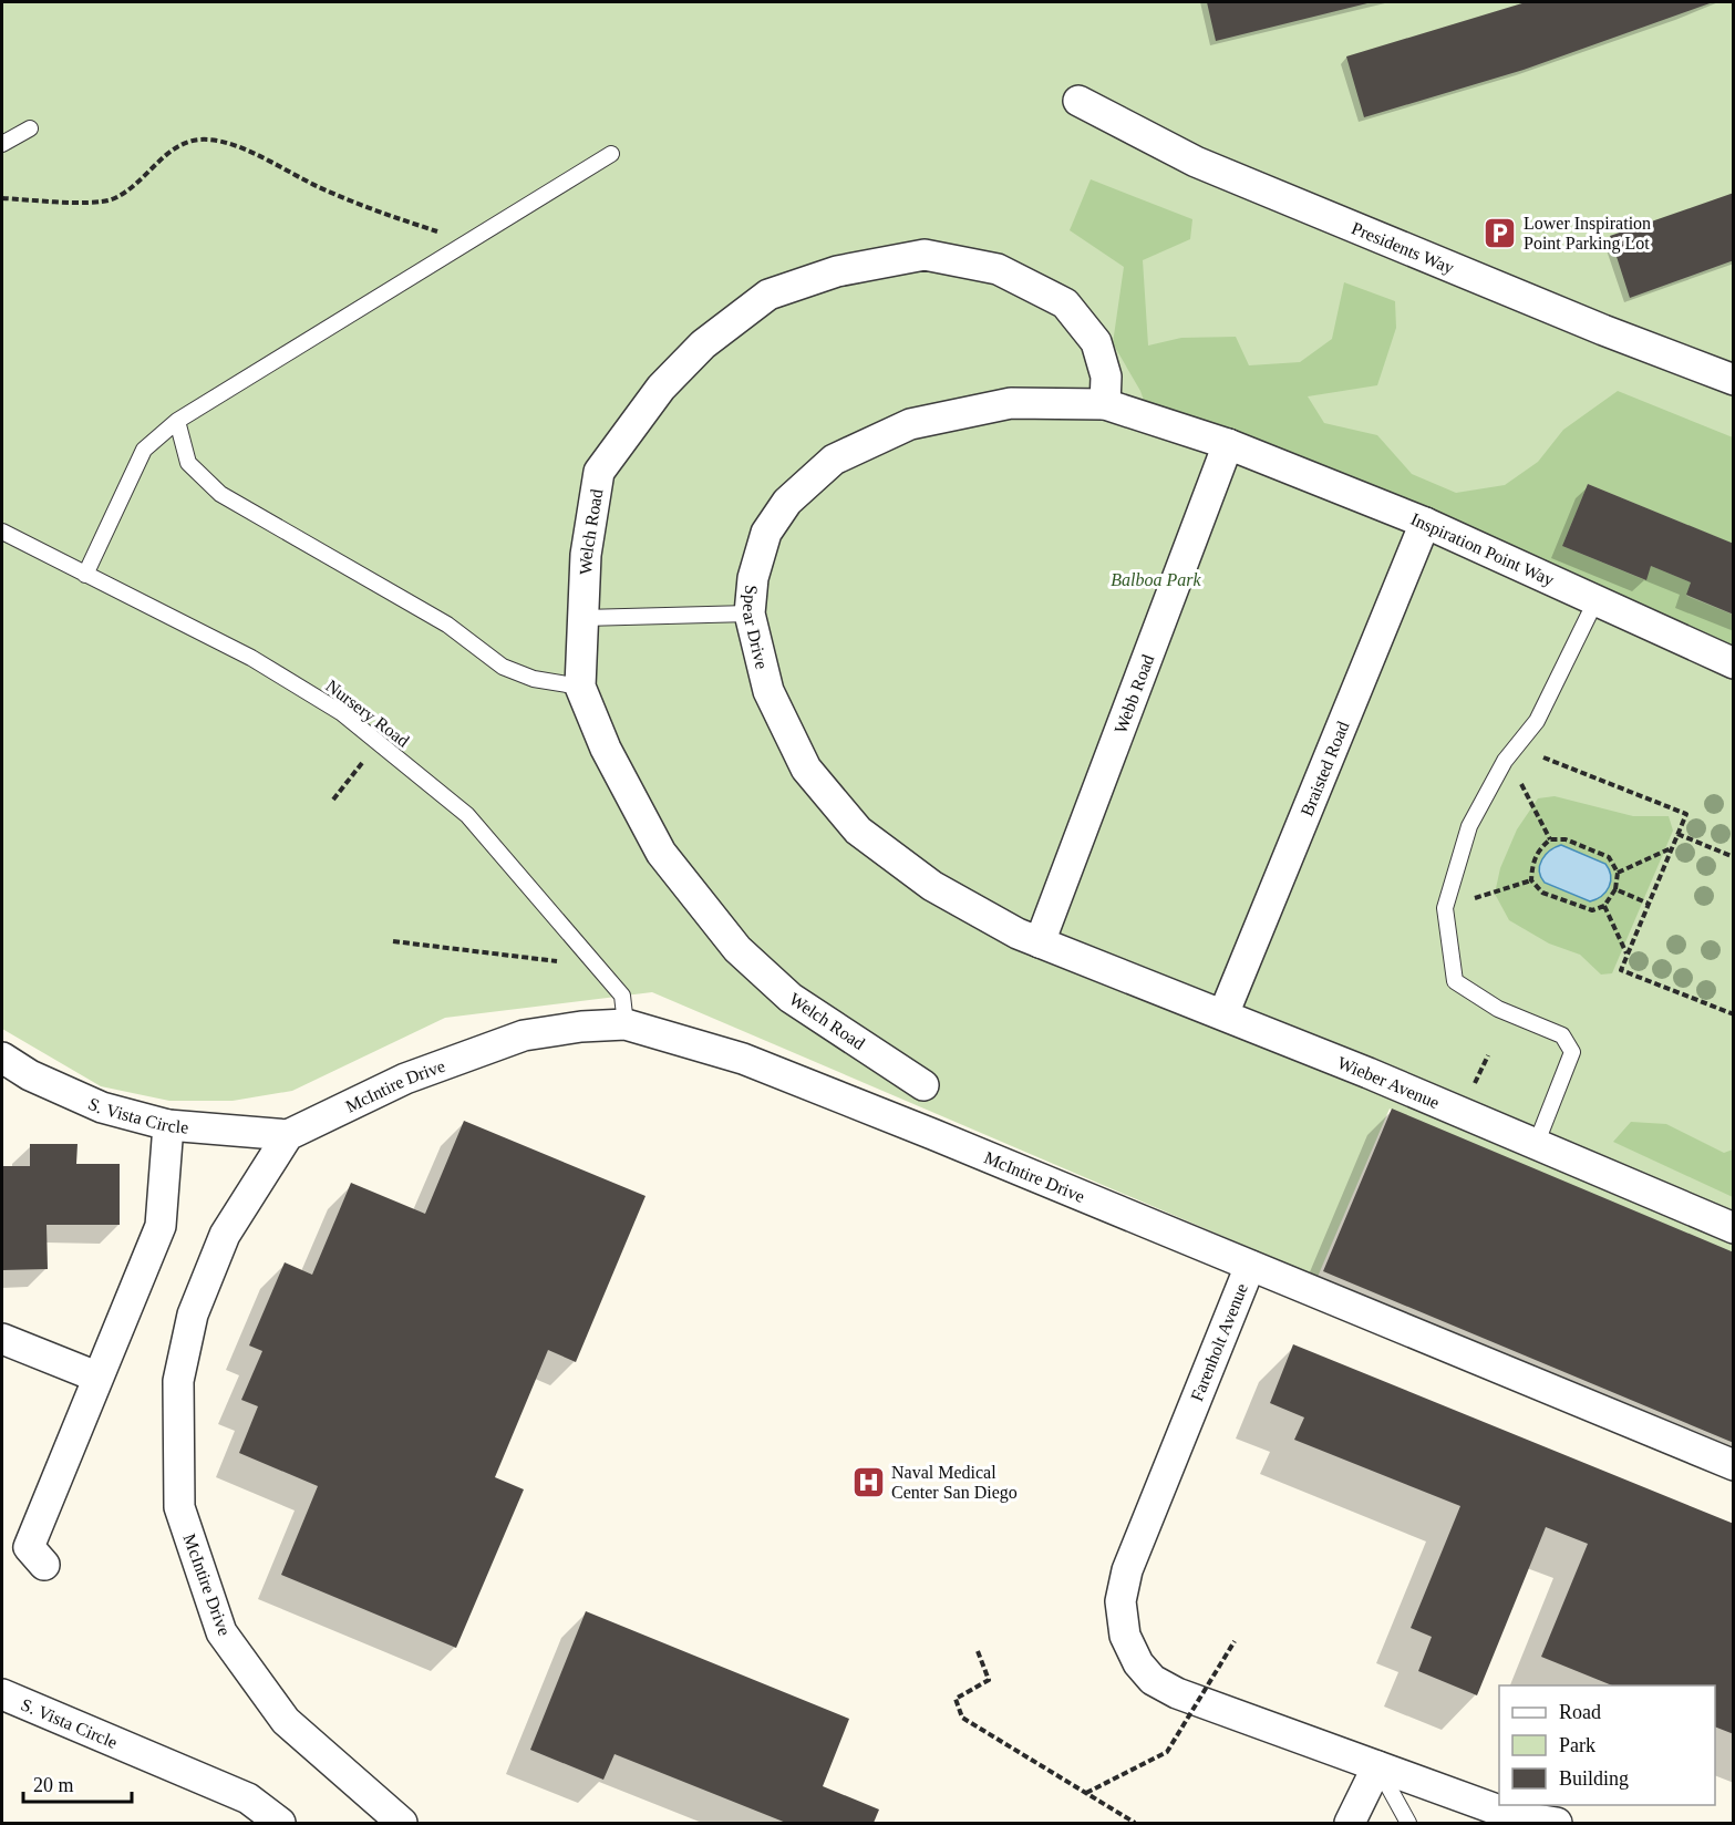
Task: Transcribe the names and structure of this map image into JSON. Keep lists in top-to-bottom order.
{
  "streets": {
    "street": [
      "Presidents Way",
      "Welch Road",
      "Inspiration Point Way",
      "Spear Drive",
      "Webb Road",
      "Braisted Road",
      "Wieber Avenue",
      "McIntire Drive",
      "S. Vista Circle",
      "Farenholt Avenue"
    ],
    "lane": ["Nursery Road"]
  },
  "crossings": [
    ["Welch Road", "Spear Drive"],
    ["Inspiration Point Way", "Spear Drive"],
    ["Inspiration Point Way", "Webb Road"],
    ["Inspiration Point Way", "Braisted Road"],
    ["Spear Drive", "Webb Road"],
    ["Spear Drive", "Wieber Avenue"],
    ["Webb Road", "Wieber Avenue"],
    ["Nursery Road", "McIntire Drive"],
    ["Braisted Road", "Wieber Avenue"],
    ["McIntire Drive", "S. Vista Circle"],
    ["McIntire Drive", "Farenholt Avenue"]
  ],
  "parks": ["Balboa Park"],
  "places": {
    "parking": ["Lower Inspiration Point Parking Lot"],
    "hospital": ["Naval Medical Center San Diego"]
  },
  "legend": ["Road", "Park", "Building"],
  "scale_bar": "20 m"
}
